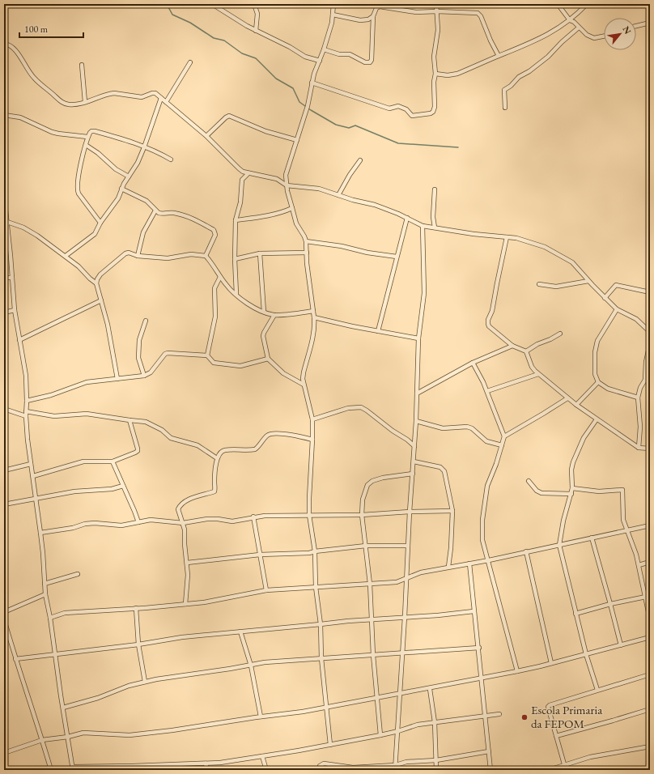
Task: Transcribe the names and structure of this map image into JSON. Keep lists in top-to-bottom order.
{
  "places": ["Escola Primaria da FEPOM"],
  "scale_bar": "100 m",
  "north": "top right"
}
